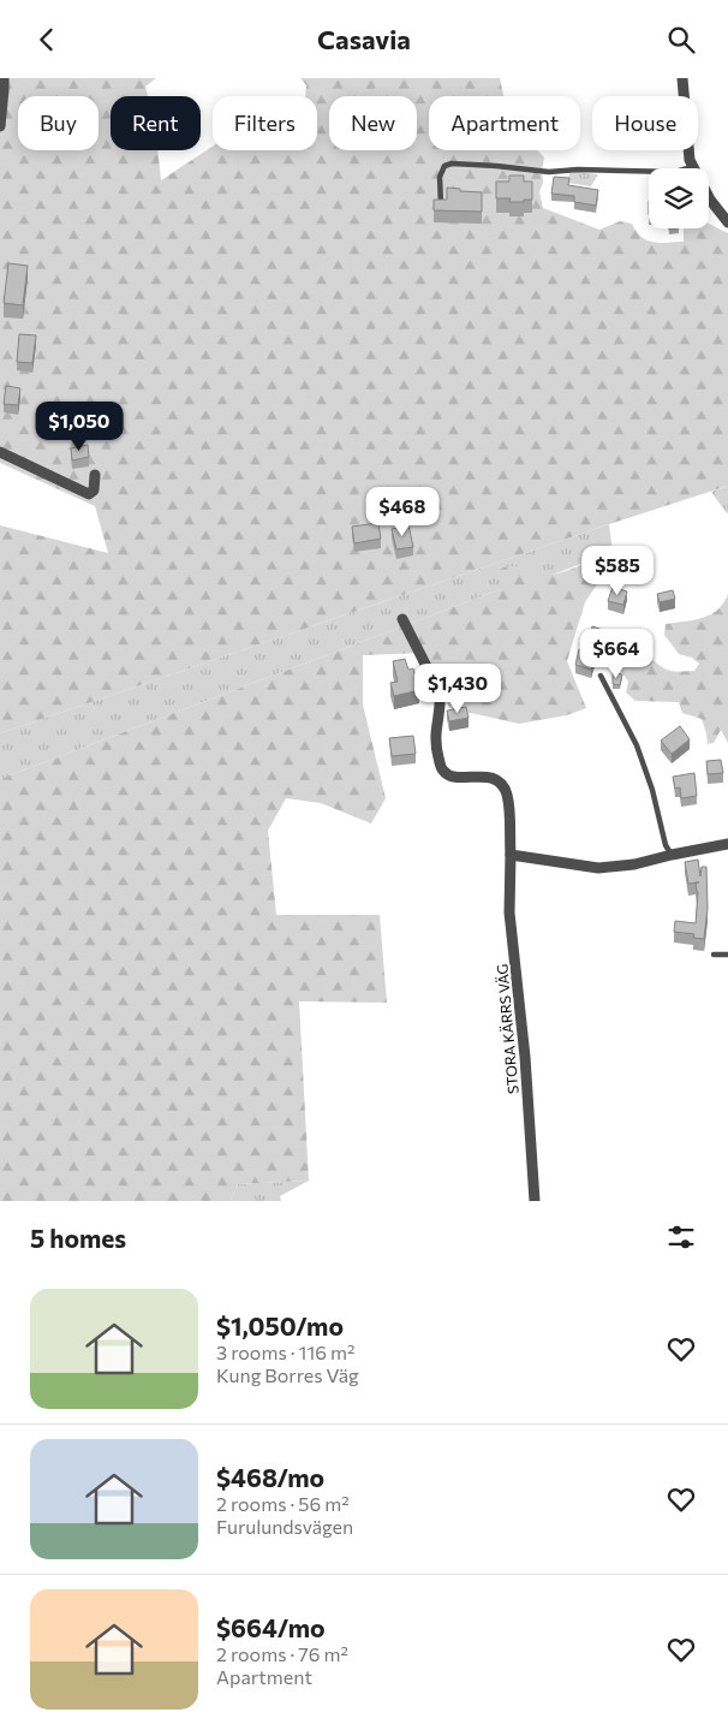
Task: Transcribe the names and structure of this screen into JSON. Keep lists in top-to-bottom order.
{
  "streets": {
    "street": ["STORA KÄRRS VÄG"]
  },
  "page": {
    "header": "Casavia",
    "chip": [
      "Buy",
      "Rent",
      "Filters",
      "New",
      "Apartment",
      "House"
    ],
    "price": [
      "$1,050",
      "$468",
      "$585",
      "$664",
      "$1,430"
    ],
    "heading": "5 homes",
    "list": [
      {
        "name": "$1,050/mo",
        "note": "3 rooms · 116 m² · Kung Borres Väg"
      },
      {
        "name": "$468/mo",
        "note": "2 rooms · 56 m² · Furulundsvägen"
      },
      {
        "name": "$664/mo",
        "note": "2 rooms · 76 m² · Apartment"
      }
    ]
  }
}
